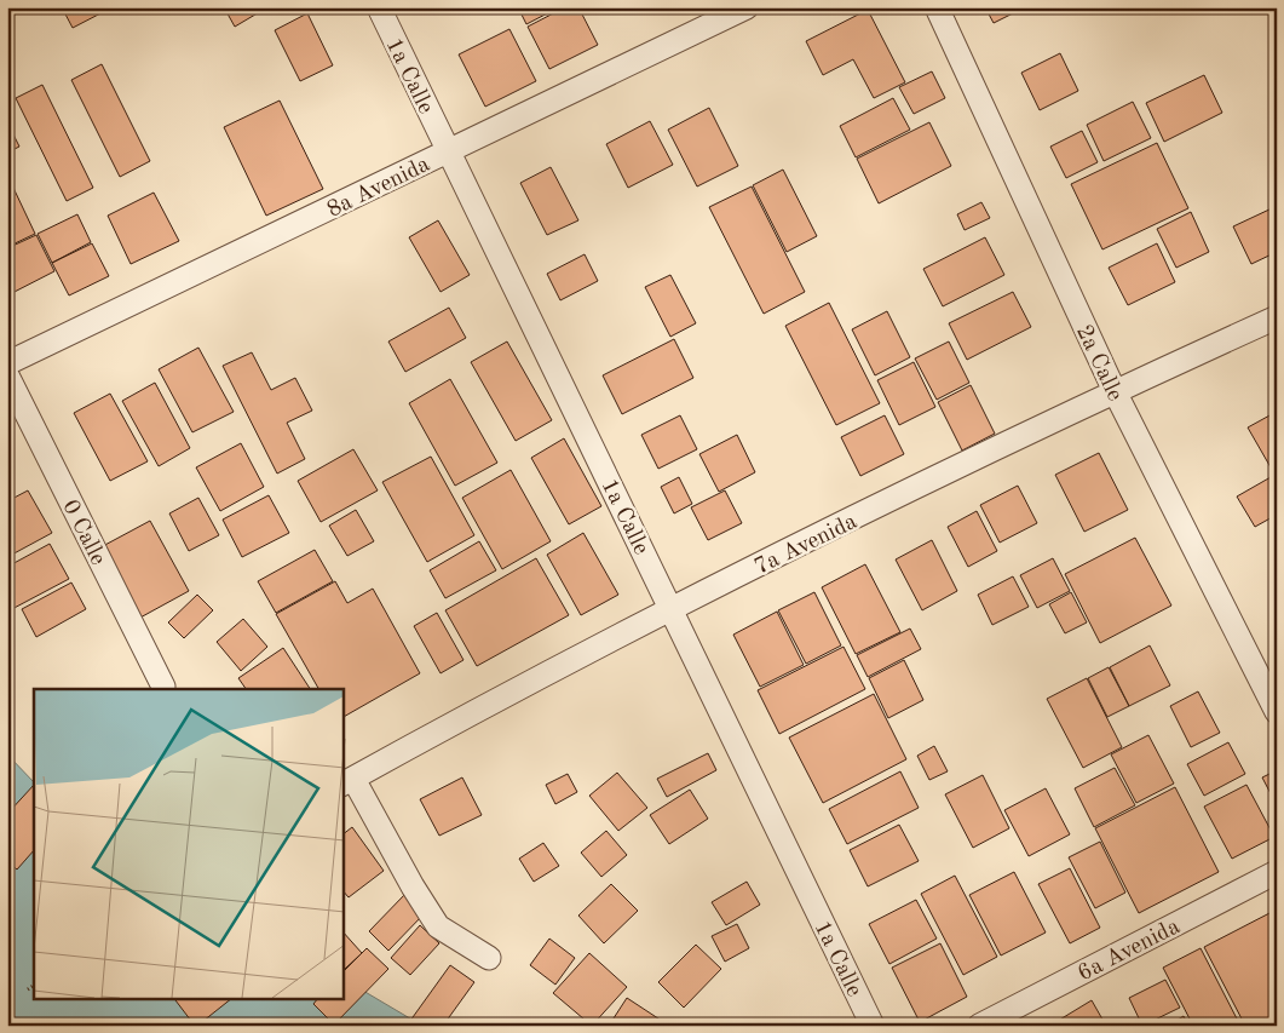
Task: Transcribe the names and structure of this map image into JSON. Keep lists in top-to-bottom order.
{
  "streets": {
    "street": [
      "1a Calle",
      "8a Avenida",
      "2a Calle",
      "0 Calle",
      "7a Avenida",
      "6a Avenida"
    ]
  },
  "crossings": [
    ["1a Calle", "8a Avenida"],
    ["1a Calle", "7a Avenida"],
    ["2a Calle", "7a Avenida"]
  ]
}
